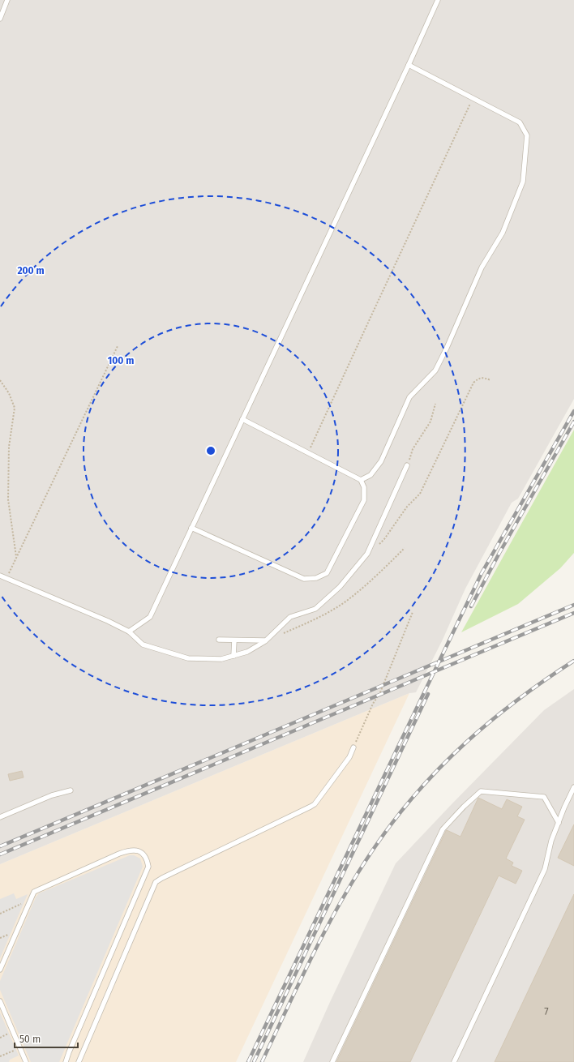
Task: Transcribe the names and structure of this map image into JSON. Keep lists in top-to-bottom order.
{
  "house_numbers": ["7"],
  "scale_bar": "50 m",
  "rings": ["200 m", "100 m"]
}
